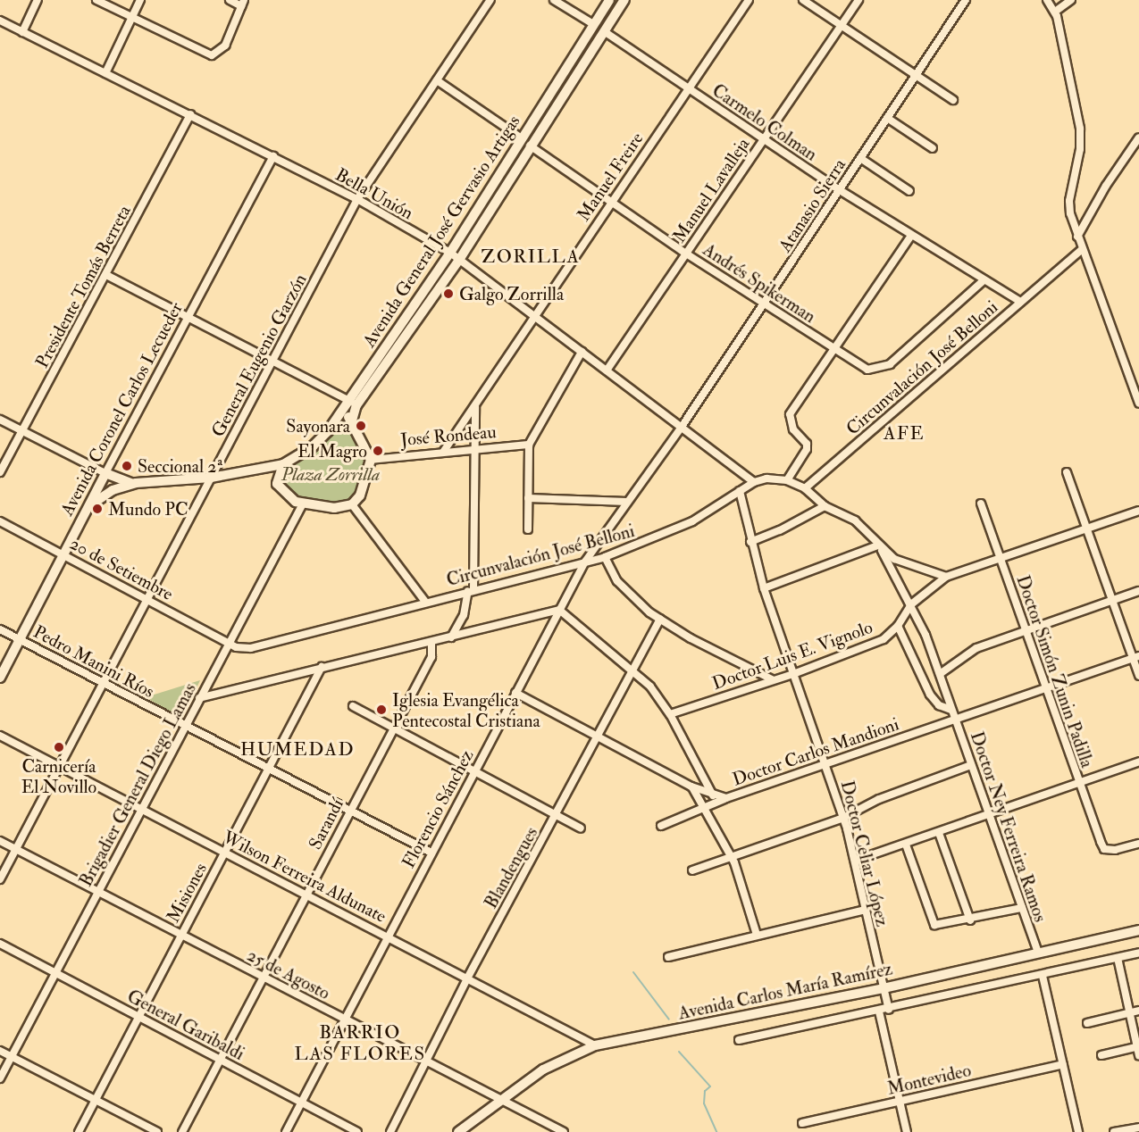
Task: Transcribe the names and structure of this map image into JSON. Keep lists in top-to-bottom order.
{
  "streets": {
    "main road": ["Avenida General José Gervasio Artigas", "Avenida Coronel Carlos Lecueder", "Avenida Carlos María Ramírez"],
    "street": [
      "Carmelo Colman",
      "Manuel Freire",
      "Manuel Lavalleja",
      "Bella Unión",
      "Atanasio Sierra",
      "Andrés Spikerman",
      "Presidente Tomás Berreta",
      "General Eugenio Garzón",
      "Circunvalación José Belloni",
      "José Rondeau",
      "20 de Setiembre",
      "Doctor Luis E. Vignolo",
      "Pedro Manini Ríos",
      "Doctor Simón Zunin Padilla",
      "Doctor Carlos Mandioni",
      "Brigadier General Diego Lamas",
      "Florencio Sánchez",
      "Sarandí",
      "Doctor Ney Ferreira Ramos",
      "Doctor Celiar López",
      "Blandengues",
      "Wilson Ferreira Aldunate",
      "Misiones",
      "25 de Agosto",
      "General Garibaldi",
      "Montevideo"
    ]
  },
  "crossings": [
    ["Carmelo Colman", "Manuel Freire"],
    ["Carmelo Colman", "Manuel Lavalleja"],
    ["Carmelo Colman", "Atanasio Sierra"],
    ["Carmelo Colman", "Avenida General José Gervasio Artigas"],
    ["Carmelo Colman", "Andrés Spikerman"],
    ["Carmelo Colman", "Circunvalación José Belloni"],
    ["Manuel Freire", "Bella Unión"],
    ["Manuel Freire", "Andrés Spikerman"],
    ["Manuel Freire", "José Rondeau"],
    ["Manuel Lavalleja", "Bella Unión"],
    ["Manuel Lavalleja", "Andrés Spikerman"],
    ["Bella Unión", "Atanasio Sierra"],
    ["Bella Unión", "Avenida General José Gervasio Artigas"],
    ["Bella Unión", "Presidente Tomás Berreta"],
    ["Bella Unión", "General Eugenio Garzón"],
    ["Bella Unión", "Circunvalación José Belloni"],
    ["Bella Unión", "Avenida Coronel Carlos Lecueder"],
    ["Bella Unión", "Florencio Sánchez"],
    ["Atanasio Sierra", "Andrés Spikerman"],
    ["Atanasio Sierra", "Florencio Sánchez"],
    ["Avenida General José Gervasio Artigas", "Andrés Spikerman"],
    ["General Eugenio Garzón", "20 de Setiembre"],
    ["General Eugenio Garzón", "Pedro Manini Ríos"],
    ["General Eugenio Garzón", "Wilson Ferreira Aldunate"],
    ["General Eugenio Garzón", "25 de Agosto"],
    ["Circunvalación José Belloni", "20 de Setiembre"],
    ["Circunvalación José Belloni", "Brigadier General Diego Lamas"],
    ["Circunvalación José Belloni", "Florencio Sánchez"],
    ["Circunvalación José Belloni", "Doctor Celiar López"],
    ["Avenida Coronel Carlos Lecueder", "20 de Setiembre"],
    ["Avenida Coronel Carlos Lecueder", "Pedro Manini Ríos"],
    ["20 de Setiembre", "Brigadier General Diego Lamas"],
    ["Doctor Luis E. Vignolo", "Doctor Simón Zunin Padilla"],
    ["Doctor Luis E. Vignolo", "Doctor Ney Ferreira Ramos"],
    ["Doctor Luis E. Vignolo", "Doctor Celiar López"],
    ["Pedro Manini Ríos", "Brigadier General Diego Lamas"],
    ["Pedro Manini Ríos", "Florencio Sánchez"],
    ["Pedro Manini Ríos", "Sarandí"],
    ["Pedro Manini Ríos", "Misiones"],
    ["Doctor Simón Zunin Padilla", "Doctor Carlos Mandioni"],
    ["Doctor Carlos Mandioni", "Florencio Sánchez"],
    ["Doctor Carlos Mandioni", "Doctor Ney Ferreira Ramos"],
    ["Doctor Carlos Mandioni", "Doctor Celiar López"],
    ["Doctor Carlos Mandioni", "Blandengues"],
    ["Brigadier General Diego Lamas", "Wilson Ferreira Aldunate"],
    ["Brigadier General Diego Lamas", "25 de Agosto"],
    ["Brigadier General Diego Lamas", "General Garibaldi"],
    ["Florencio Sánchez", "Wilson Ferreira Aldunate"],
    ["Florencio Sánchez", "25 de Agosto"],
    ["Florencio Sánchez", "General Garibaldi"],
    ["Sarandí", "Wilson Ferreira Aldunate"],
    ["Sarandí", "25 de Agosto"],
    ["Sarandí", "General Garibaldi"],
    ["Doctor Ney Ferreira Ramos", "Avenida Carlos María Ramírez"],
    ["Doctor Celiar López", "Avenida Carlos María Ramírez"],
    ["Blandengues", "Wilson Ferreira Aldunate"],
    ["Blandengues", "25 de Agosto"],
    ["Wilson Ferreira Aldunate", "Misiones"],
    ["Wilson Ferreira Aldunate", "Avenida Carlos María Ramírez"],
    ["Misiones", "25 de Agosto"],
    ["Misiones", "General Garibaldi"],
    ["25 de Agosto", "Avenida Carlos María Ramírez"]
  ],
  "districts": [
    "ZORILLA",
    "AFE",
    "HUMEDAD",
    "BARRIO LAS FLORES"
  ],
  "parks": ["Plaza Zorrilla"],
  "places": [
    "Galgo Zorrilla",
    "Sayonara",
    "El Magro",
    "Seccional 2ª",
    "Mundo PC",
    "Iglesia Evangélica Pentecostal Cristiana",
    "Carnicería El Novillo"
  ]
}
